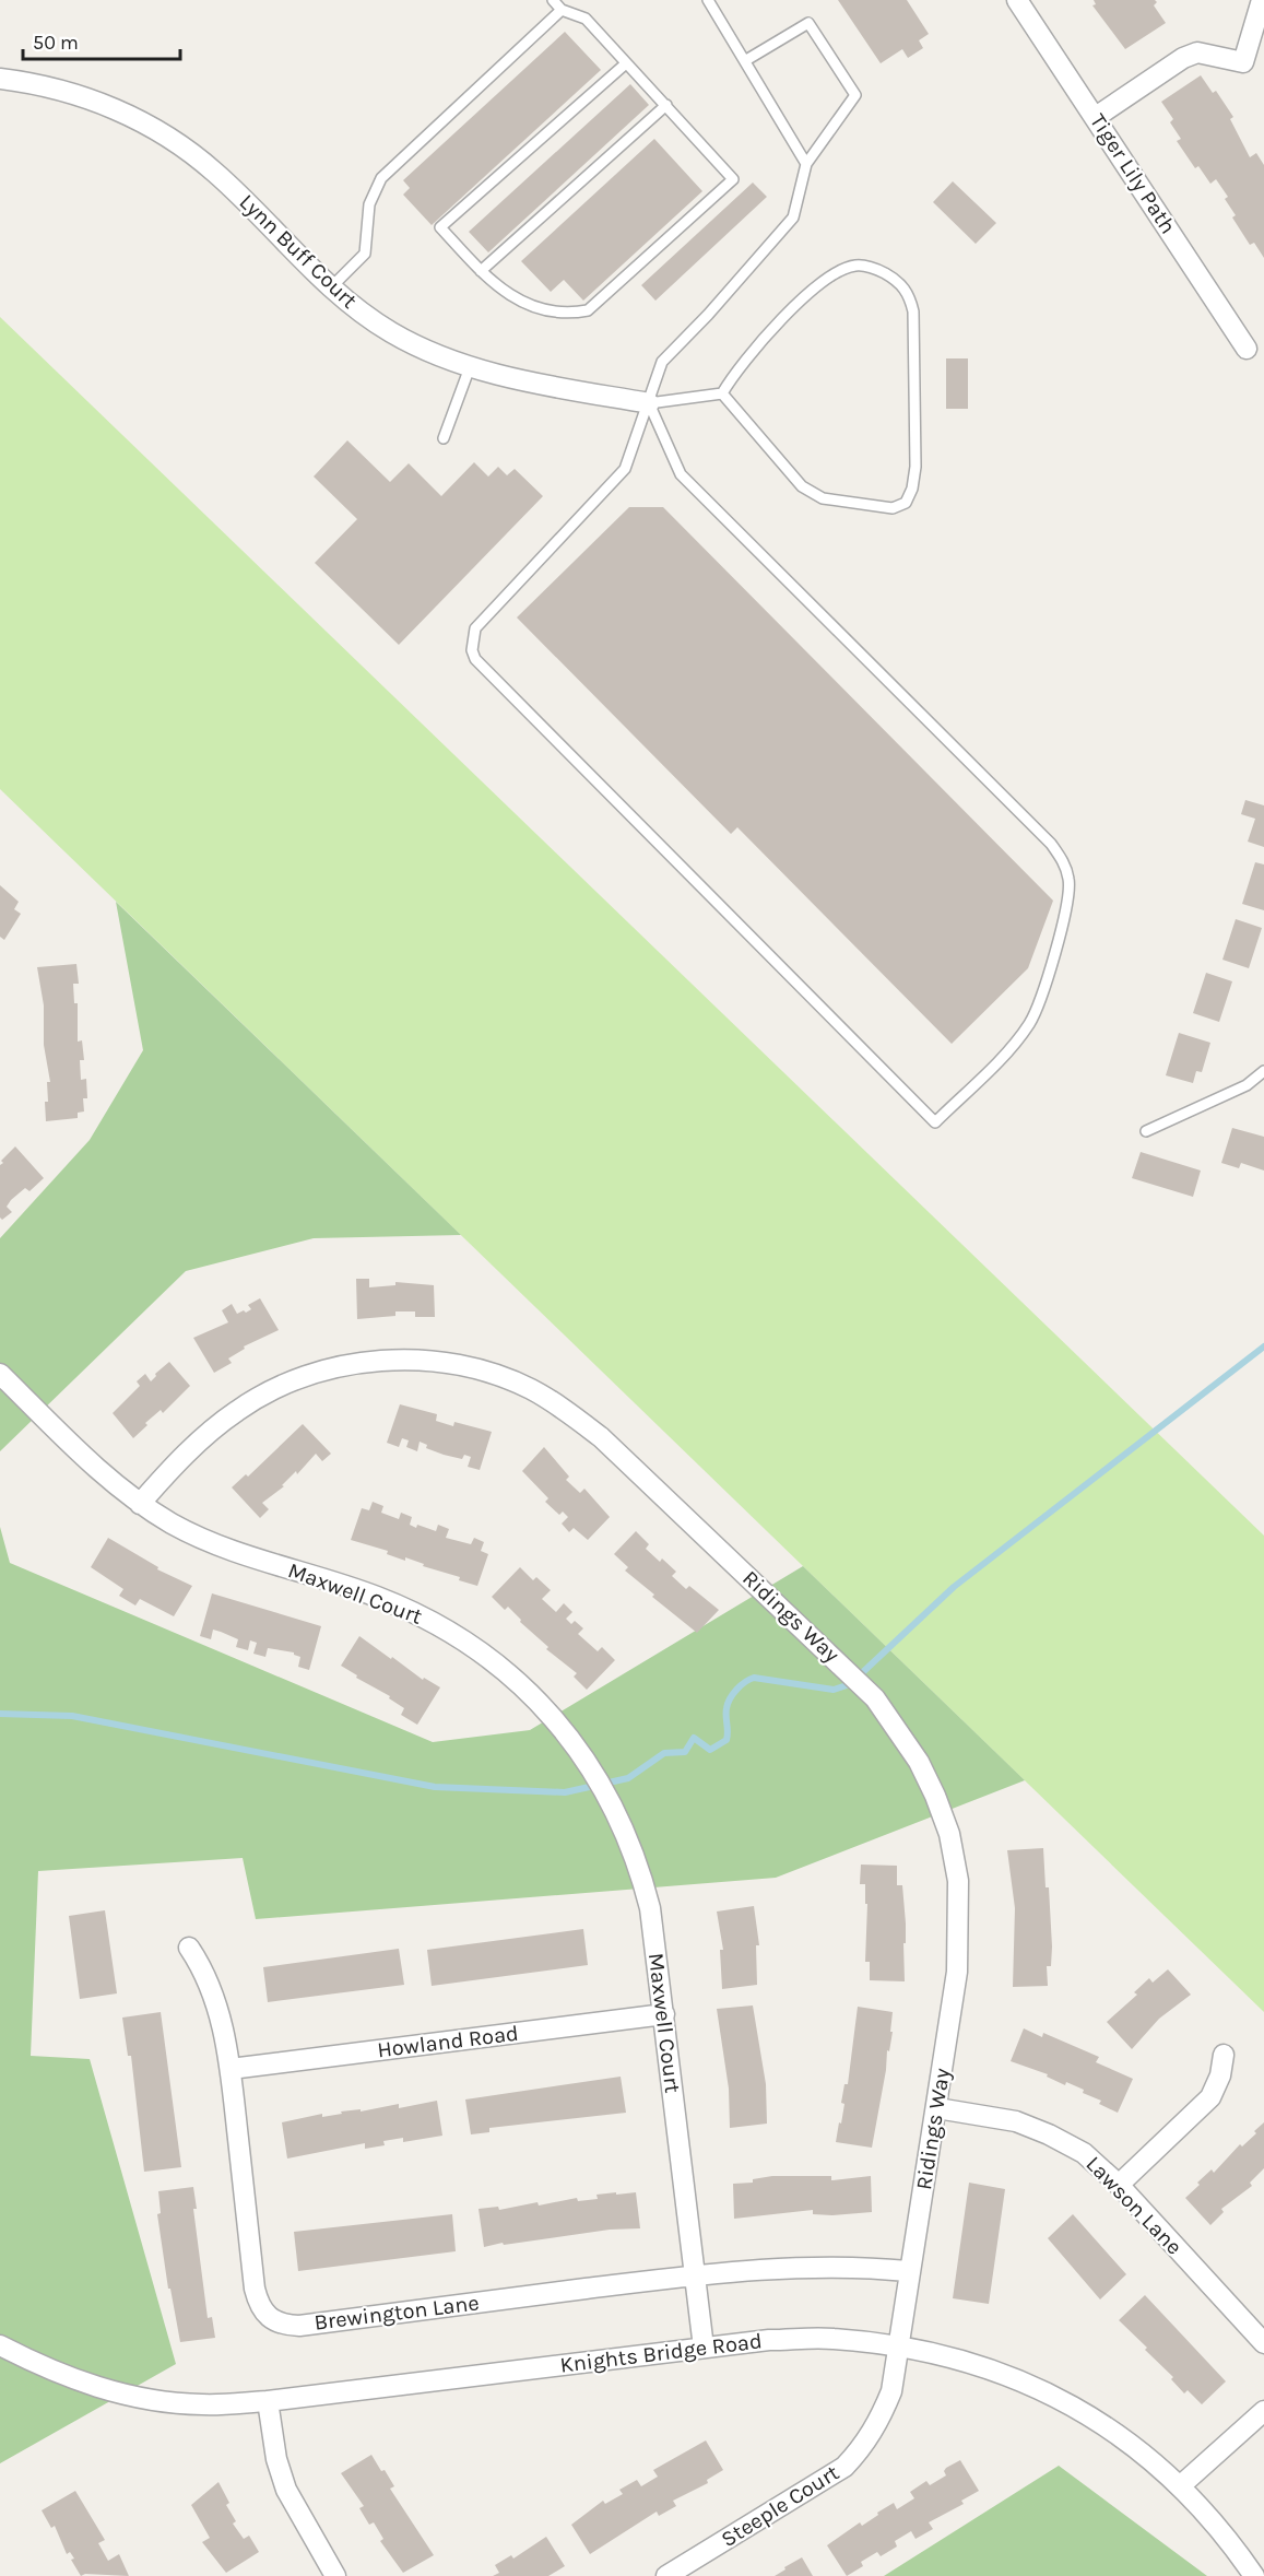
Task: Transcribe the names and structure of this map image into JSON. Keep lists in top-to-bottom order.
{
  "streets": {
    "street": [
      "Tiger Lily Path",
      "Lynn Buff Court",
      "Maxwell Court",
      "Ridings Way",
      "Howland Road",
      "Lawson Lane",
      "Brewington Lane",
      "Knights Bridge Road",
      "Steeple Court"
    ]
  },
  "crossings": [
    ["Maxwell Court", "Ridings Way"],
    ["Maxwell Court", "Howland Road"],
    ["Maxwell Court", "Brewington Lane"],
    ["Maxwell Court", "Knights Bridge Road"],
    ["Ridings Way", "Lawson Lane"],
    ["Ridings Way", "Brewington Lane"],
    ["Ridings Way", "Knights Bridge Road"],
    ["Ridings Way", "Steeple Court"],
    ["Howland Road", "Brewington Lane"],
    ["Knights Bridge Road", "Steeple Court"]
  ],
  "scale_bar": "50 m"
}
